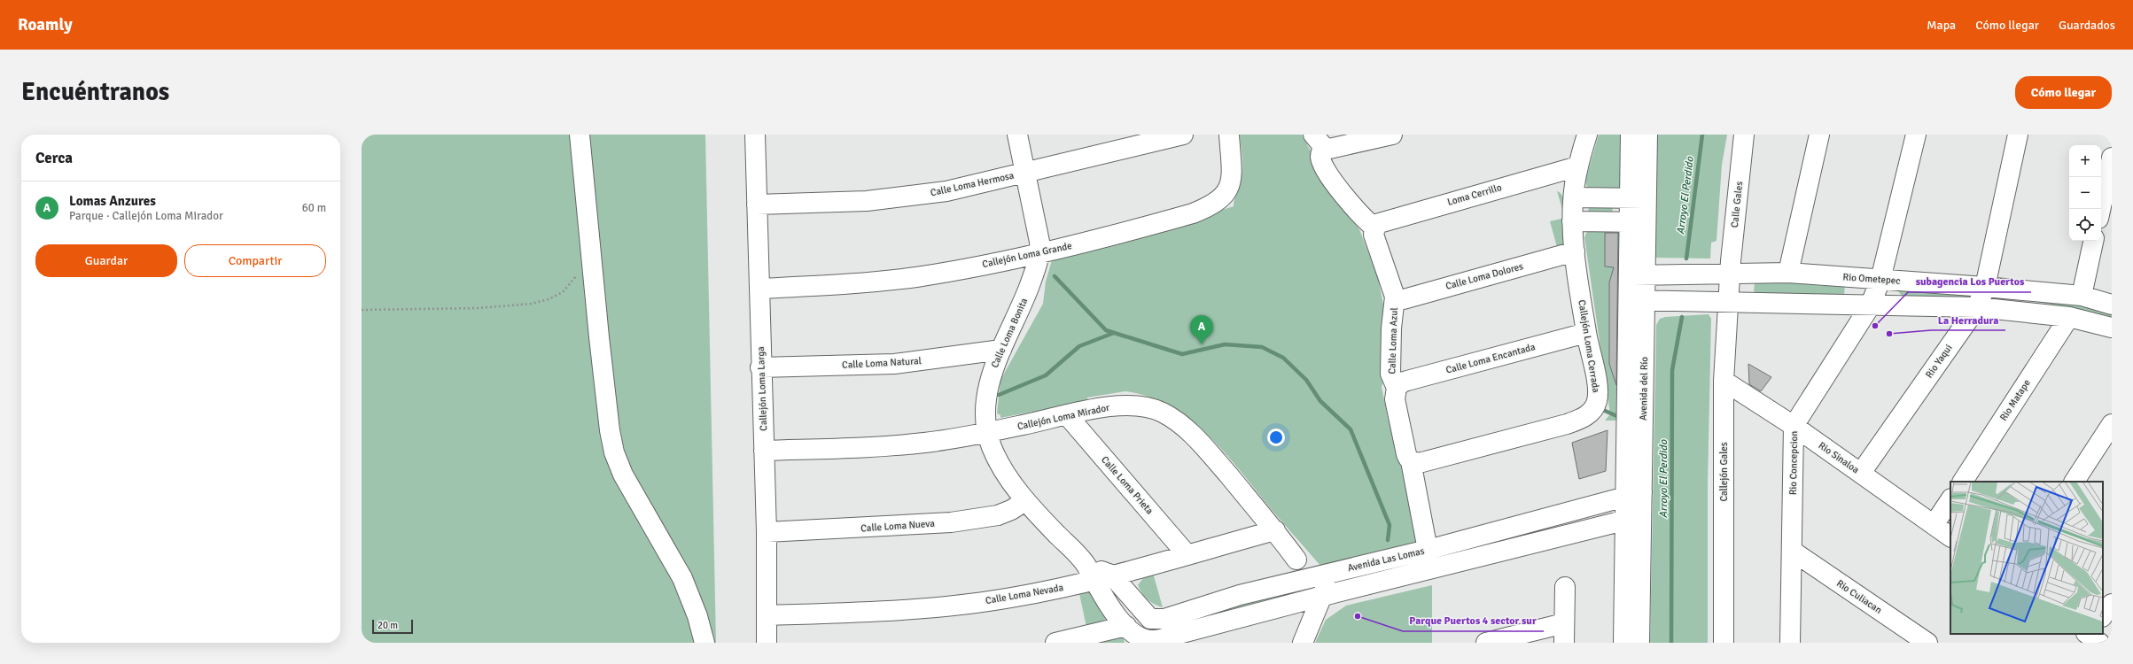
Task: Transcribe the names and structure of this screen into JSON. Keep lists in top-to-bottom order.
{
  "streets": {
    "street": [
      "Calle Loma Hermosa",
      "Loma Cerrillo",
      "Calle Gales",
      "Callejón Loma Grande",
      "Calle Loma Dolores",
      "Rio Ometepec",
      "Calle Loma Bonita",
      "Calle Loma Azul",
      "Callejón Loma Cerrada",
      "Calle Loma Encantada",
      "Rio Yaqui",
      "Calle Loma Natural",
      "Callejón Loma Larga",
      "Avenida del Río",
      "Rio Matape",
      "Callejón Loma Mirador",
      "Rio Sinaloa",
      "Rio Concepcion",
      "Callejón Gales",
      "Calle Loma Prieta",
      "Calle Loma Nueva",
      "Avenida Las Lomas",
      "Calle Loma Nevada",
      "Rio Culiacan"
    ]
  },
  "crossings": [
    ["Calle Loma Hermosa", "Calle Loma Bonita"],
    ["Calle Loma Hermosa", "Callejón Loma Larga"],
    ["Loma Cerrillo", "Calle Loma Azul"],
    ["Loma Cerrillo", "Callejón Loma Cerrada"],
    ["Calle Gales", "Rio Ometepec"],
    ["Calle Gales", "Callejón Gales"],
    ["Callejón Loma Grande", "Calle Loma Bonita"],
    ["Callejón Loma Grande", "Callejón Loma Larga"],
    ["Calle Loma Dolores", "Calle Loma Azul"],
    ["Calle Loma Dolores", "Callejón Loma Cerrada"],
    ["Rio Ometepec", "Rio Yaqui"],
    ["Rio Ometepec", "Avenida del Río"],
    ["Rio Ometepec", "Rio Concepcion"],
    ["Calle Loma Bonita", "Calle Loma Natural"],
    ["Calle Loma Bonita", "Callejón Loma Mirador"],
    ["Calle Loma Bonita", "Calle Loma Nueva"],
    ["Calle Loma Bonita", "Avenida Las Lomas"],
    ["Calle Loma Bonita", "Calle Loma Nevada"],
    ["Calle Loma Azul", "Calle Loma Encantada"],
    ["Callejón Loma Cerrada", "Calle Loma Encantada"],
    ["Rio Yaqui", "Rio Sinaloa"],
    ["Calle Loma Natural", "Callejón Loma Larga"],
    ["Callejón Loma Larga", "Callejón Loma Mirador"],
    ["Callejón Loma Larga", "Calle Loma Nueva"],
    ["Callejón Loma Larga", "Calle Loma Nevada"],
    ["Avenida del Río", "Avenida Las Lomas"],
    ["Callejón Loma Mirador", "Calle Loma Prieta"],
    ["Callejón Loma Mirador", "Calle Loma Nevada"],
    ["Rio Sinaloa", "Rio Concepcion"],
    ["Rio Sinaloa", "Callejón Gales"],
    ["Rio Concepcion", "Rio Culiacan"],
    ["Calle Loma Prieta", "Calle Loma Nevada"]
  ],
  "water": ["Arroyo El Perdido"],
  "places": ["subagencia Los Puertos", "La Herradura", "Parque Puertos 4 sector sur"],
  "scale_bar": "20 m",
  "page": {
    "header": "Roamly",
    "nav": ["Mapa", "Cómo llegar", "Guardados"],
    "buttons": [
      "Cómo llegar",
      ["Guardar", "Compartir"]
    ],
    "title": "Encuéntranos",
    "heading": "Cerca",
    "map_buttons": ["+", "−"],
    "list": [
      {
        "mark": "A",
        "name": "Lomas Anzures",
        "note": "Parque · Callejón Loma Mirador",
        "value": "60 m"
      }
    ],
    "pins": "A",
    "scale": "20 m"
  }
}
